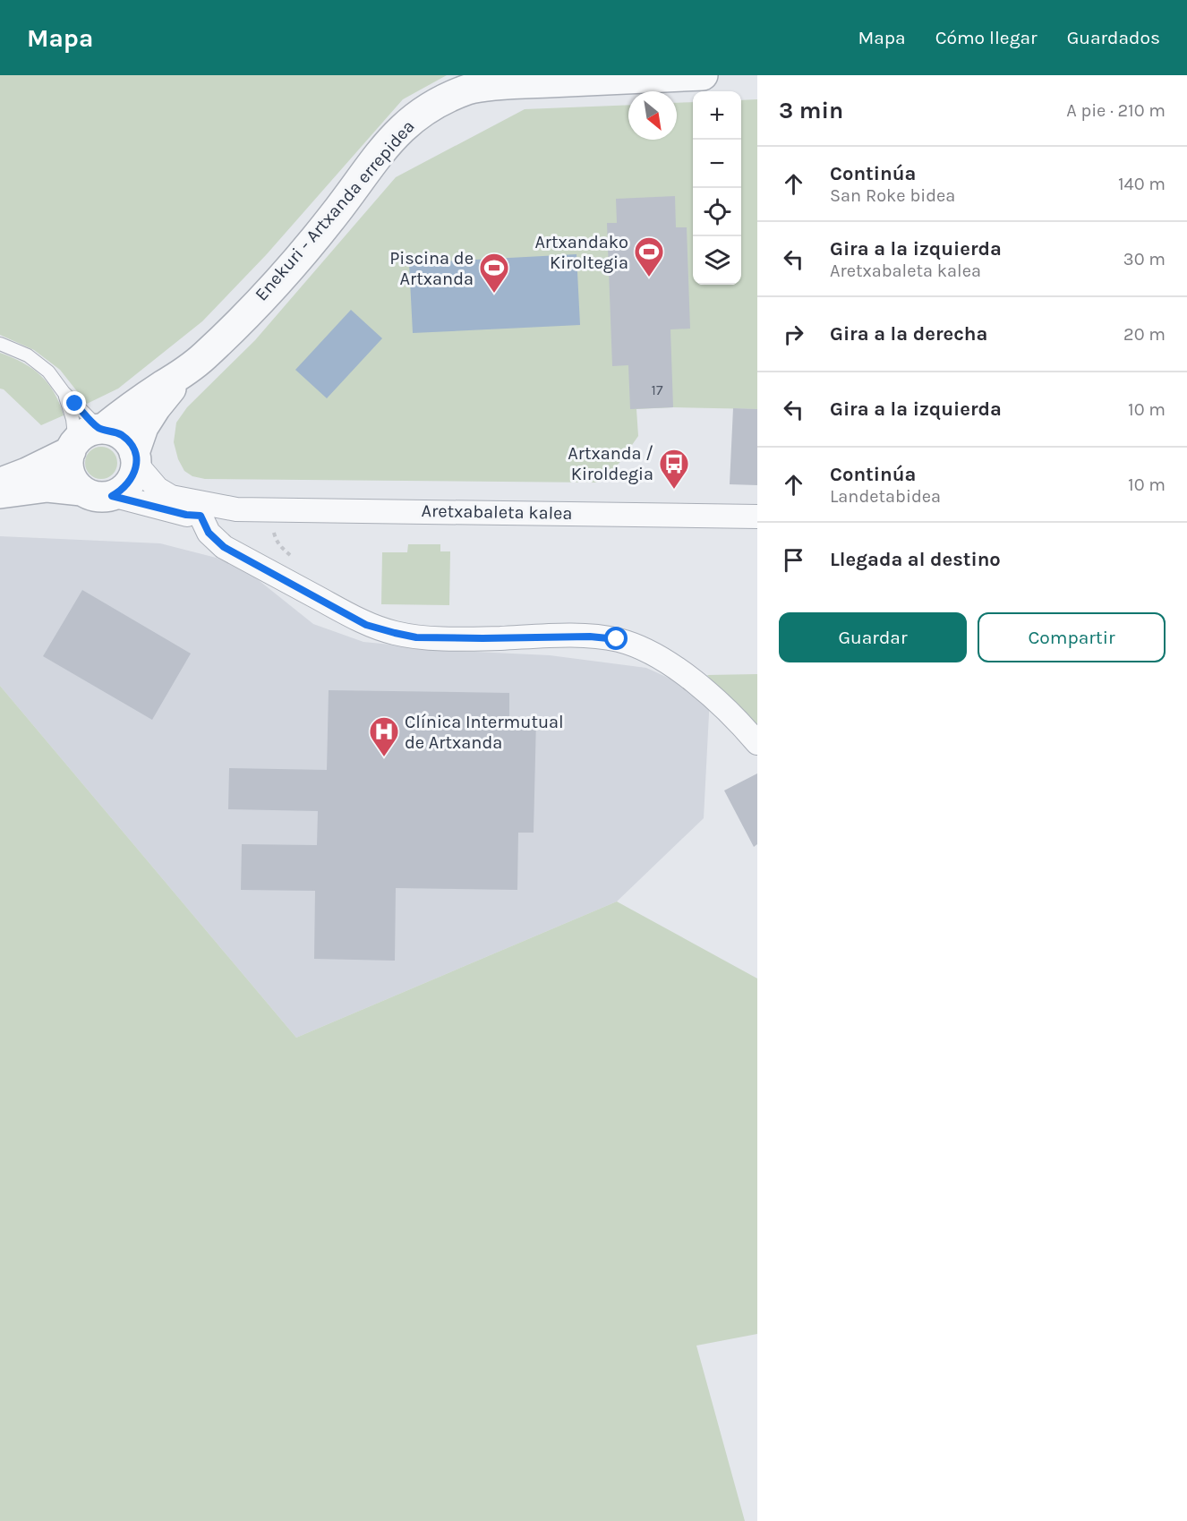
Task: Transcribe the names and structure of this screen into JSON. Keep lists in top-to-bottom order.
{
  "streets": {
    "street": ["Enekuri - Artxanda errepidea", "Aretxabaleta kalea"]
  },
  "crossings": [
    ["Enekuri - Artxanda errepidea", "Aretxabaleta kalea"]
  ],
  "places": {
    "sports": ["Artxandako Kiroltegia", "Piscina de Artxanda"],
    "bus stop": ["Artxanda / Kiroldegia"],
    "hospital": ["Clínica Intermutual de Artxanda"]
  },
  "house_numbers": ["17"],
  "north": "bottom right",
  "page": {
    "header": "Mapa",
    "nav": ["Mapa", "Cómo llegar", "Guardados"],
    "heading": ["3 min", "A pie · 210 m"],
    "map_buttons": ["+", "−"],
    "list": [
      ["Continúa", "San Roke bidea", "140 m"],
      ["Gira a la izquierda", "Aretxabaleta kalea", "30 m"],
      ["Gira a la derecha", "20 m"],
      ["Gira a la izquierda", "10 m"],
      ["Continúa", "Landetabidea", "10 m"],
      "Llegada al destino"
    ],
    "buttons": ["Guardar", "Compartir"]
  }
}
